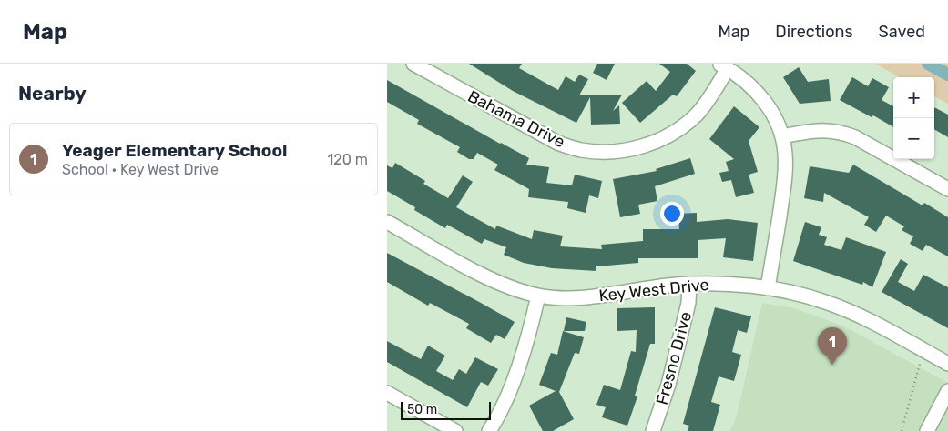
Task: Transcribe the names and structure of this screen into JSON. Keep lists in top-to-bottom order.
{
  "streets": {
    "street": ["Bahama Drive", "Key West Drive", "Fresno Drive"]
  },
  "crossings": [
    ["Key West Drive", "Fresno Drive"]
  ],
  "scale_bar": "50 m",
  "page": {
    "header": "Map",
    "nav": ["Map", "Directions", "Saved"],
    "heading": "Nearby",
    "map_buttons": ["+", "−"],
    "list": [
      {
        "mark": "1",
        "name": "Yeager Elementary School",
        "note": "School · Key West Drive",
        "value": "120 m"
      }
    ],
    "pins": "1",
    "scale": "50 m"
  }
}
